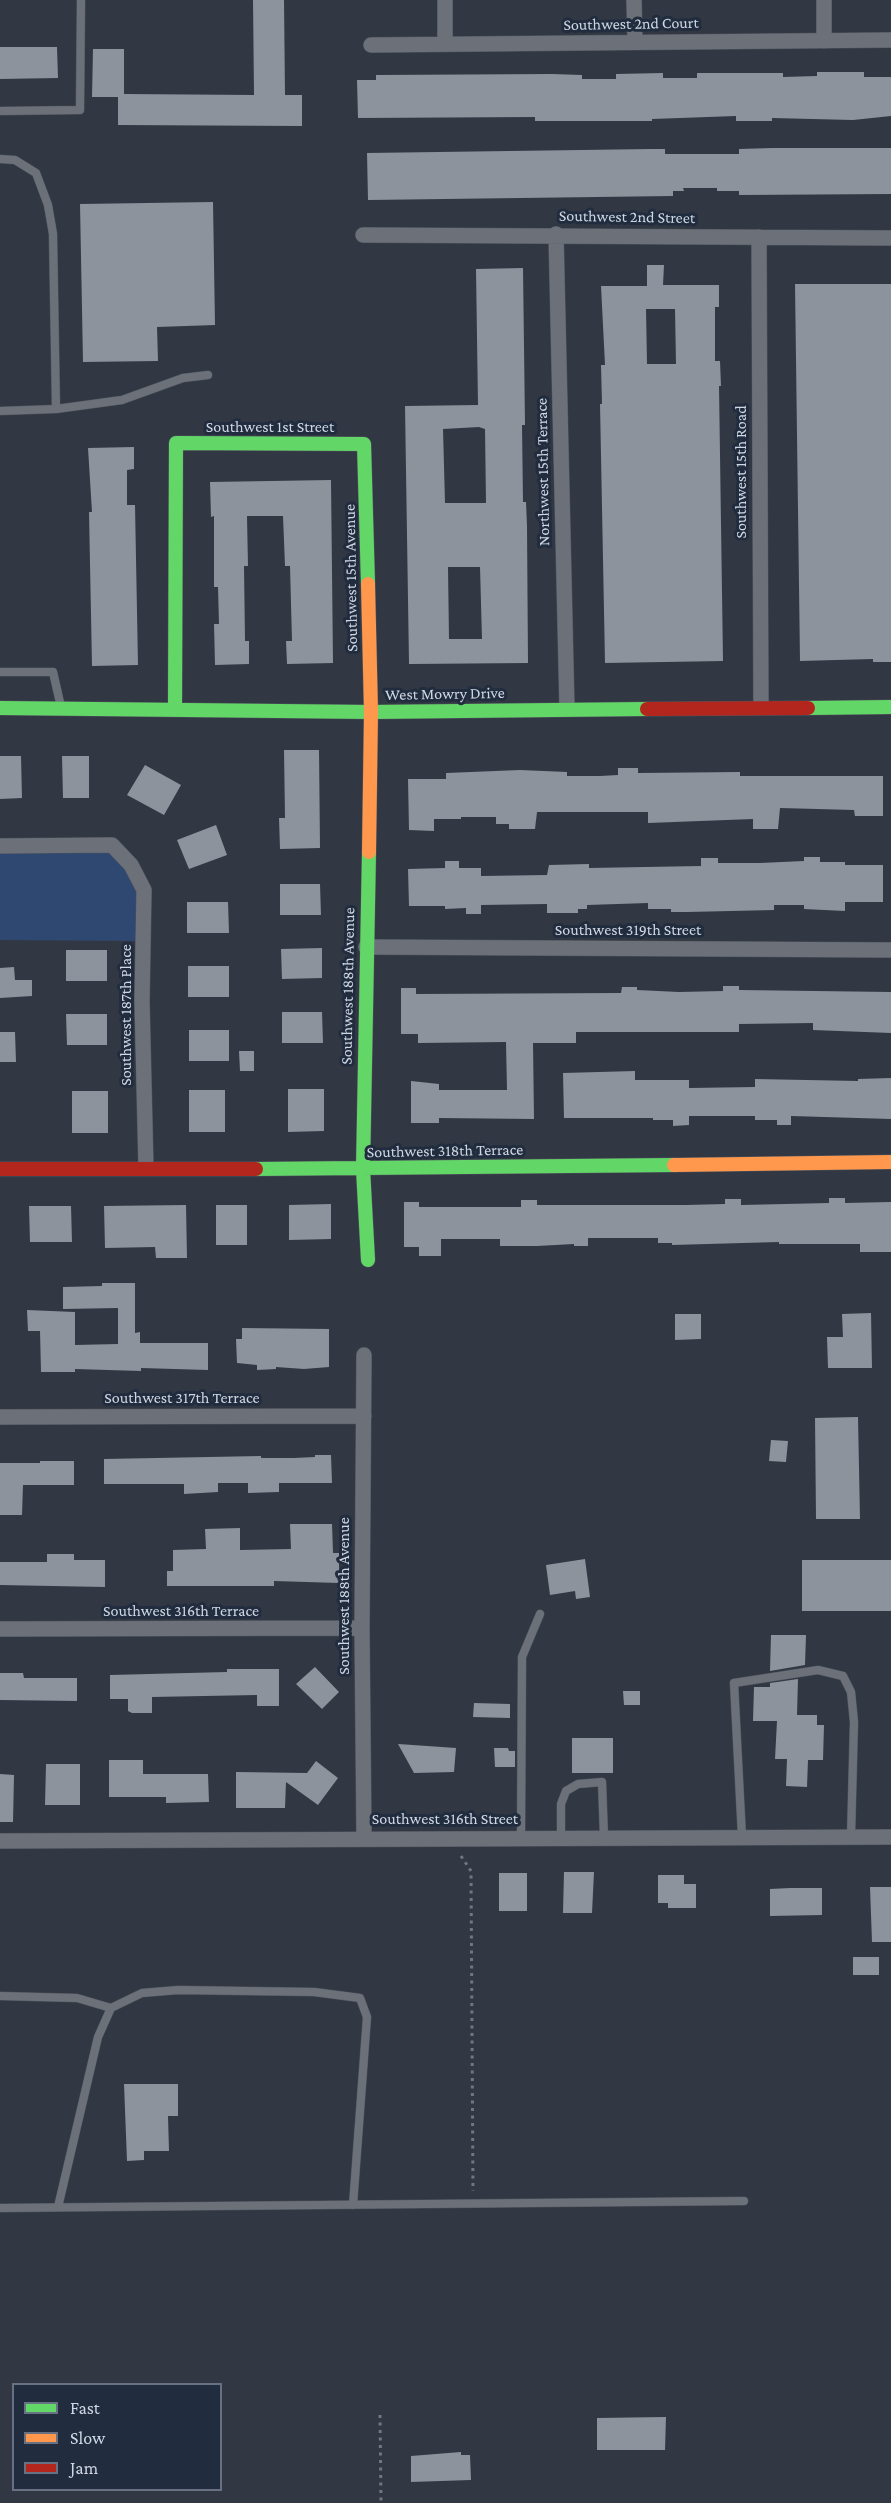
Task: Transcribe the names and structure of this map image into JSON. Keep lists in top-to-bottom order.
{
  "streets": {
    "street": [
      "Southwest 2nd Court",
      "Southwest 2nd Street",
      "Southwest 1st Street",
      "Northwest 15th Terrace",
      "Southwest 15th Road",
      "Southwest 15th Avenue",
      "West Mowry Drive",
      "Southwest 319th Street",
      "Southwest 188th Avenue",
      "Southwest 187th Place",
      "Southwest 318th Terrace",
      "Southwest 317th Terrace",
      "Southwest 316th Terrace",
      "Southwest 316th Street"
    ]
  },
  "crossings": [
    ["Southwest 2nd Street", "Northwest 15th Terrace"],
    ["Southwest 2nd Street", "Southwest 15th Road"],
    ["Southwest 1st Street", "Southwest 15th Avenue"],
    ["Southwest 1st Street", "West Mowry Drive"],
    ["Northwest 15th Terrace", "West Mowry Drive"],
    ["Southwest 15th Road", "West Mowry Drive"],
    ["Southwest 15th Avenue", "West Mowry Drive"],
    ["Southwest 15th Avenue", "Southwest 188th Avenue"],
    ["West Mowry Drive", "Southwest 188th Avenue"],
    ["Southwest 319th Street", "Southwest 188th Avenue"],
    ["Southwest 188th Avenue", "Southwest 318th Terrace"],
    ["Southwest 188th Avenue", "Southwest 317th Terrace"],
    ["Southwest 188th Avenue", "Southwest 316th Terrace"],
    ["Southwest 188th Avenue", "Southwest 316th Street"],
    ["Southwest 187th Place", "Southwest 318th Terrace"]
  ],
  "legend": ["Fast", "Slow", "Jam"]
}
